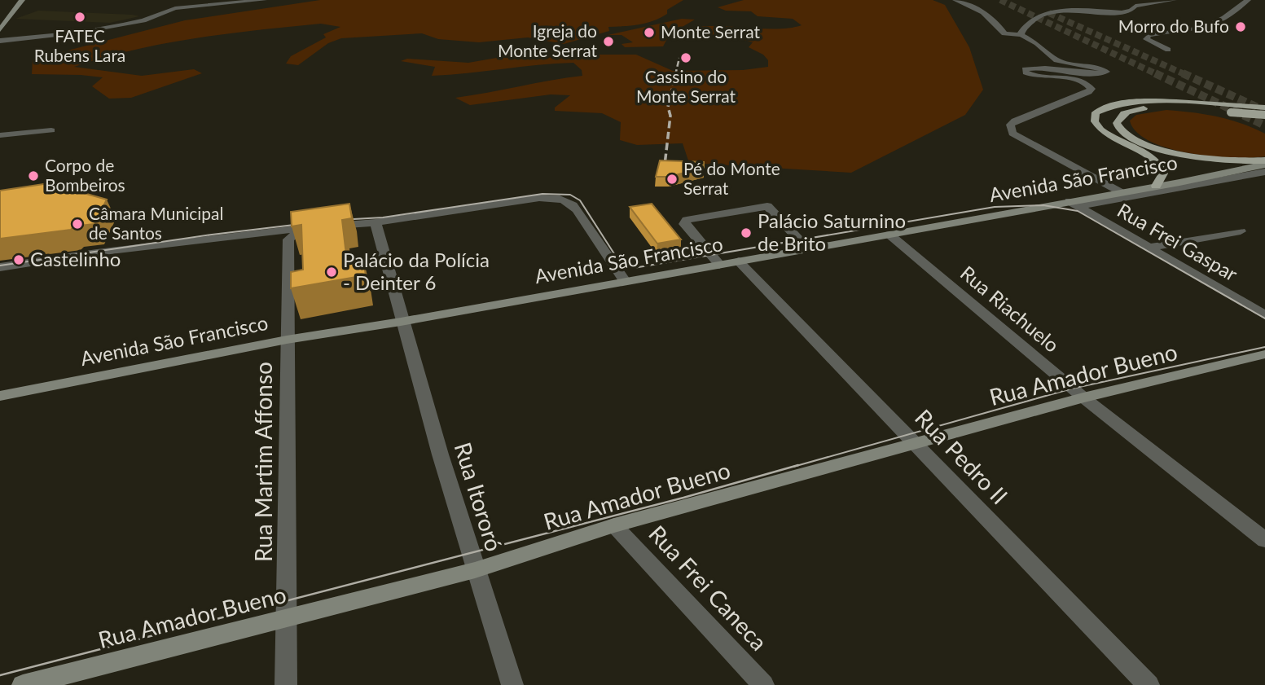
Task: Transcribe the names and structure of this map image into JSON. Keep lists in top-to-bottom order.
{
  "streets": {
    "main road": ["Avenida São Francisco", "Rua Amador Bueno"],
    "street": [
      "Rua Frei Gaspar",
      "Rua Riachuelo",
      "Rua Pedro II",
      "Rua Martim Affonso",
      "Rua Itororó",
      "Rua Frei Caneca"
    ]
  },
  "crossings": [
    ["Avenida São Francisco", "Rua Frei Gaspar"],
    ["Avenida São Francisco", "Rua Riachuelo"],
    ["Avenida São Francisco", "Rua Pedro II"],
    ["Avenida São Francisco", "Rua Martim Affonso"],
    ["Avenida São Francisco", "Rua Itororó"],
    ["Rua Riachuelo", "Rua Amador Bueno"],
    ["Rua Amador Bueno", "Rua Pedro II"],
    ["Rua Amador Bueno", "Rua Martim Affonso"],
    ["Rua Amador Bueno", "Rua Itororó"],
    ["Rua Amador Bueno", "Rua Frei Caneca"]
  ],
  "places": [
    "FATEC Rubens Lara",
    "Morro do Bufo",
    "Monte Serrat",
    "Igreja do Monte Serrat",
    "Cassino do Monte Serrat",
    "Corpo de Bombeiros",
    "Pé do Monte Serrat",
    "Câmara Municipal de Santos",
    "Palácio Saturnino de Brito",
    "Castelinho",
    "Palácio da Polícia - Deinter 6"
  ]
}
